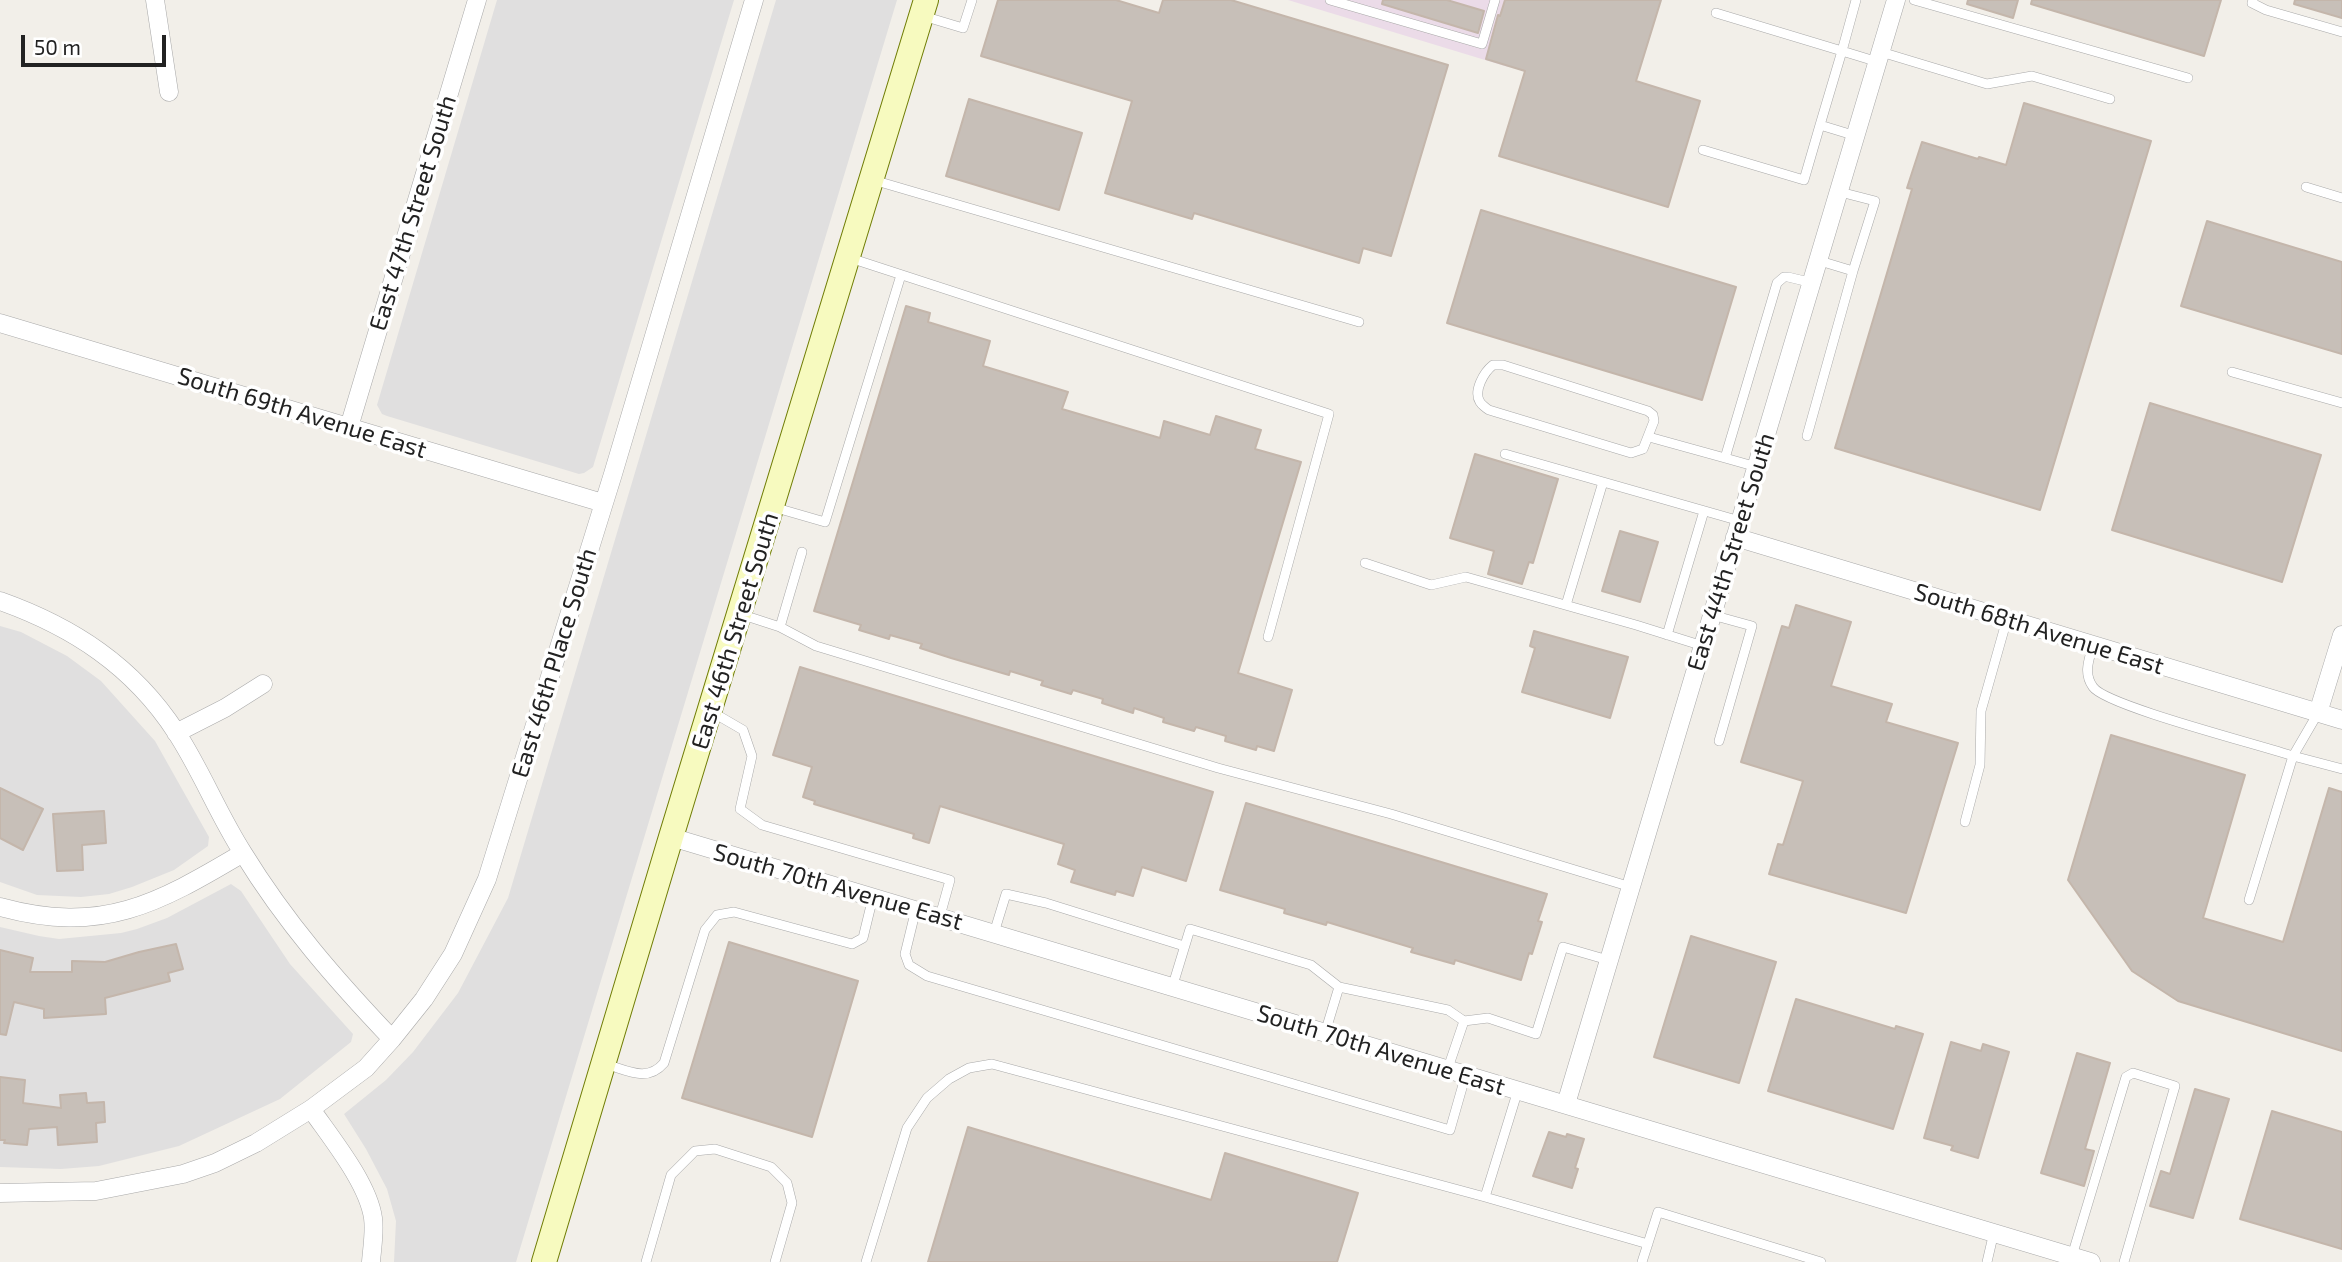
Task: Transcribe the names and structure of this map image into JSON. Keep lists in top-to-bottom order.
{
  "streets": {
    "street": [
      "East 47th Street South",
      "South 69th Avenue East",
      "East 44th Street South",
      "South 68th Avenue East",
      "East 46th Street South",
      "East 46th Place South",
      "South 70th Avenue East"
    ]
  },
  "crossings": [
    ["East 47th Street South", "South 69th Avenue East"],
    ["South 69th Avenue East", "East 46th Place South"],
    ["East 44th Street South", "South 68th Avenue East"],
    ["East 44th Street South", "South 70th Avenue East"],
    ["East 46th Street South", "South 70th Avenue East"]
  ],
  "scale_bar": "50 m"
}
